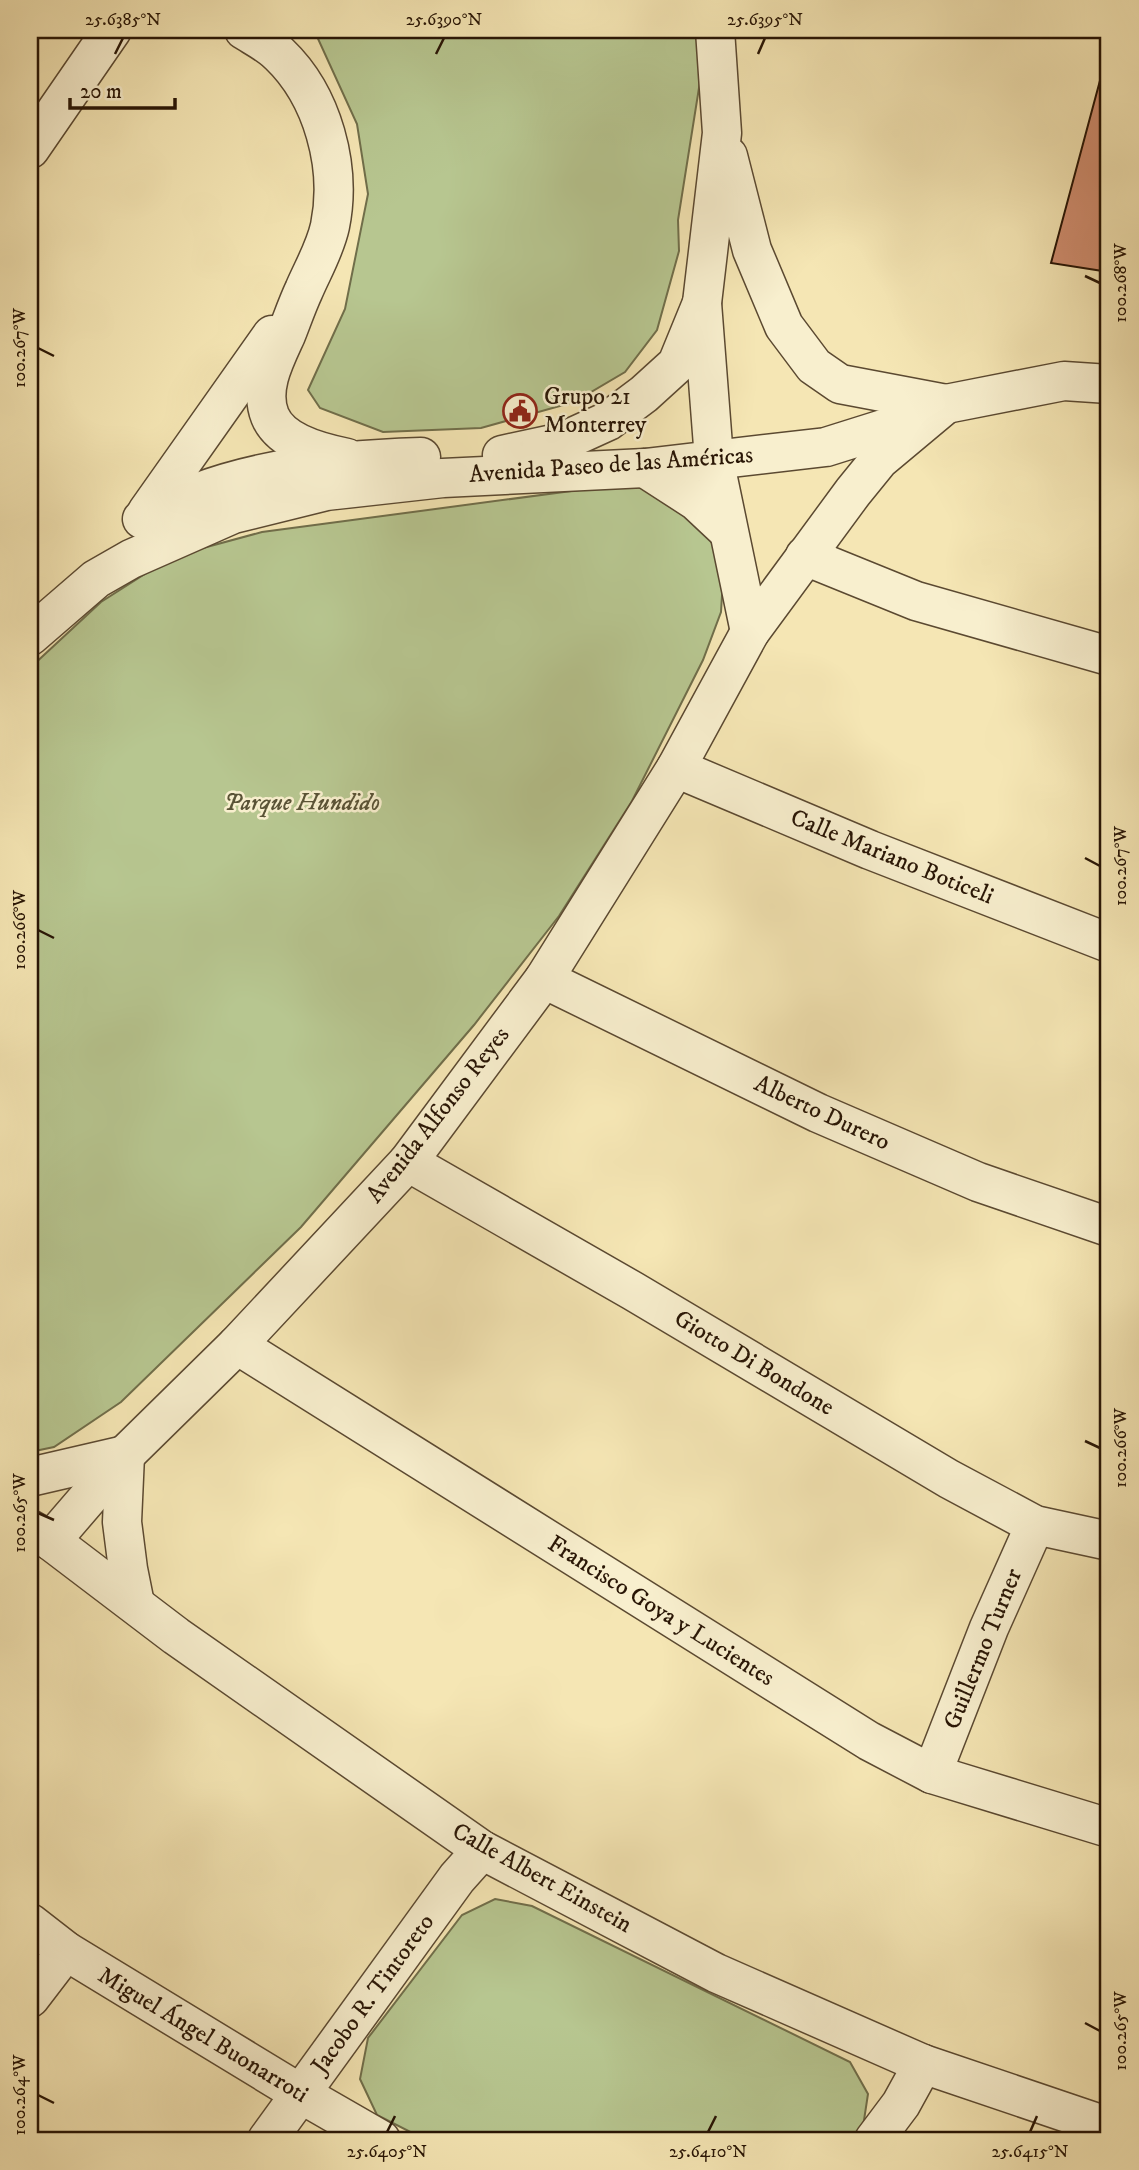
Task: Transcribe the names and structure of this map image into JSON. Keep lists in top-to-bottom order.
{
  "streets": {
    "street": [
      "Avenida Paseo de las Américas",
      "Calle Mariano Boticeli",
      "Alberto Durero",
      "Avenida Alfonso Reyes",
      "Giotto Di Bondone",
      "Francisco Goya y Lucientes",
      "Guillermo Turner",
      "Calle Albert Einstein",
      "Jacobo R. Tintoreto",
      "Miguel Ángel Buonarroti"
    ]
  },
  "crossings": [
    ["Avenida Paseo de las Américas", "Avenida Alfonso Reyes"],
    ["Calle Mariano Boticeli", "Avenida Alfonso Reyes"],
    ["Alberto Durero", "Avenida Alfonso Reyes"],
    ["Avenida Alfonso Reyes", "Giotto Di Bondone"],
    ["Avenida Alfonso Reyes", "Francisco Goya y Lucientes"],
    ["Avenida Alfonso Reyes", "Calle Albert Einstein"],
    ["Giotto Di Bondone", "Guillermo Turner"],
    ["Francisco Goya y Lucientes", "Guillermo Turner"],
    ["Calle Albert Einstein", "Jacobo R. Tintoreto"],
    ["Jacobo R. Tintoreto", "Miguel Ángel Buonarroti"]
  ],
  "parks": ["Parque Hundido"],
  "places": {
    "public building": ["Grupo 21 Monterrey"]
  },
  "scale_bar": "20 m",
  "coordinates": [
    "25.6385°N",
    "25.6390°N",
    "25.6395°N",
    "100.268°W",
    "100.267°W",
    "100.266°W",
    "100.265°W",
    "100.264°W",
    "25.6405°N",
    "25.6410°N",
    "25.6415°N"
  ]
}
